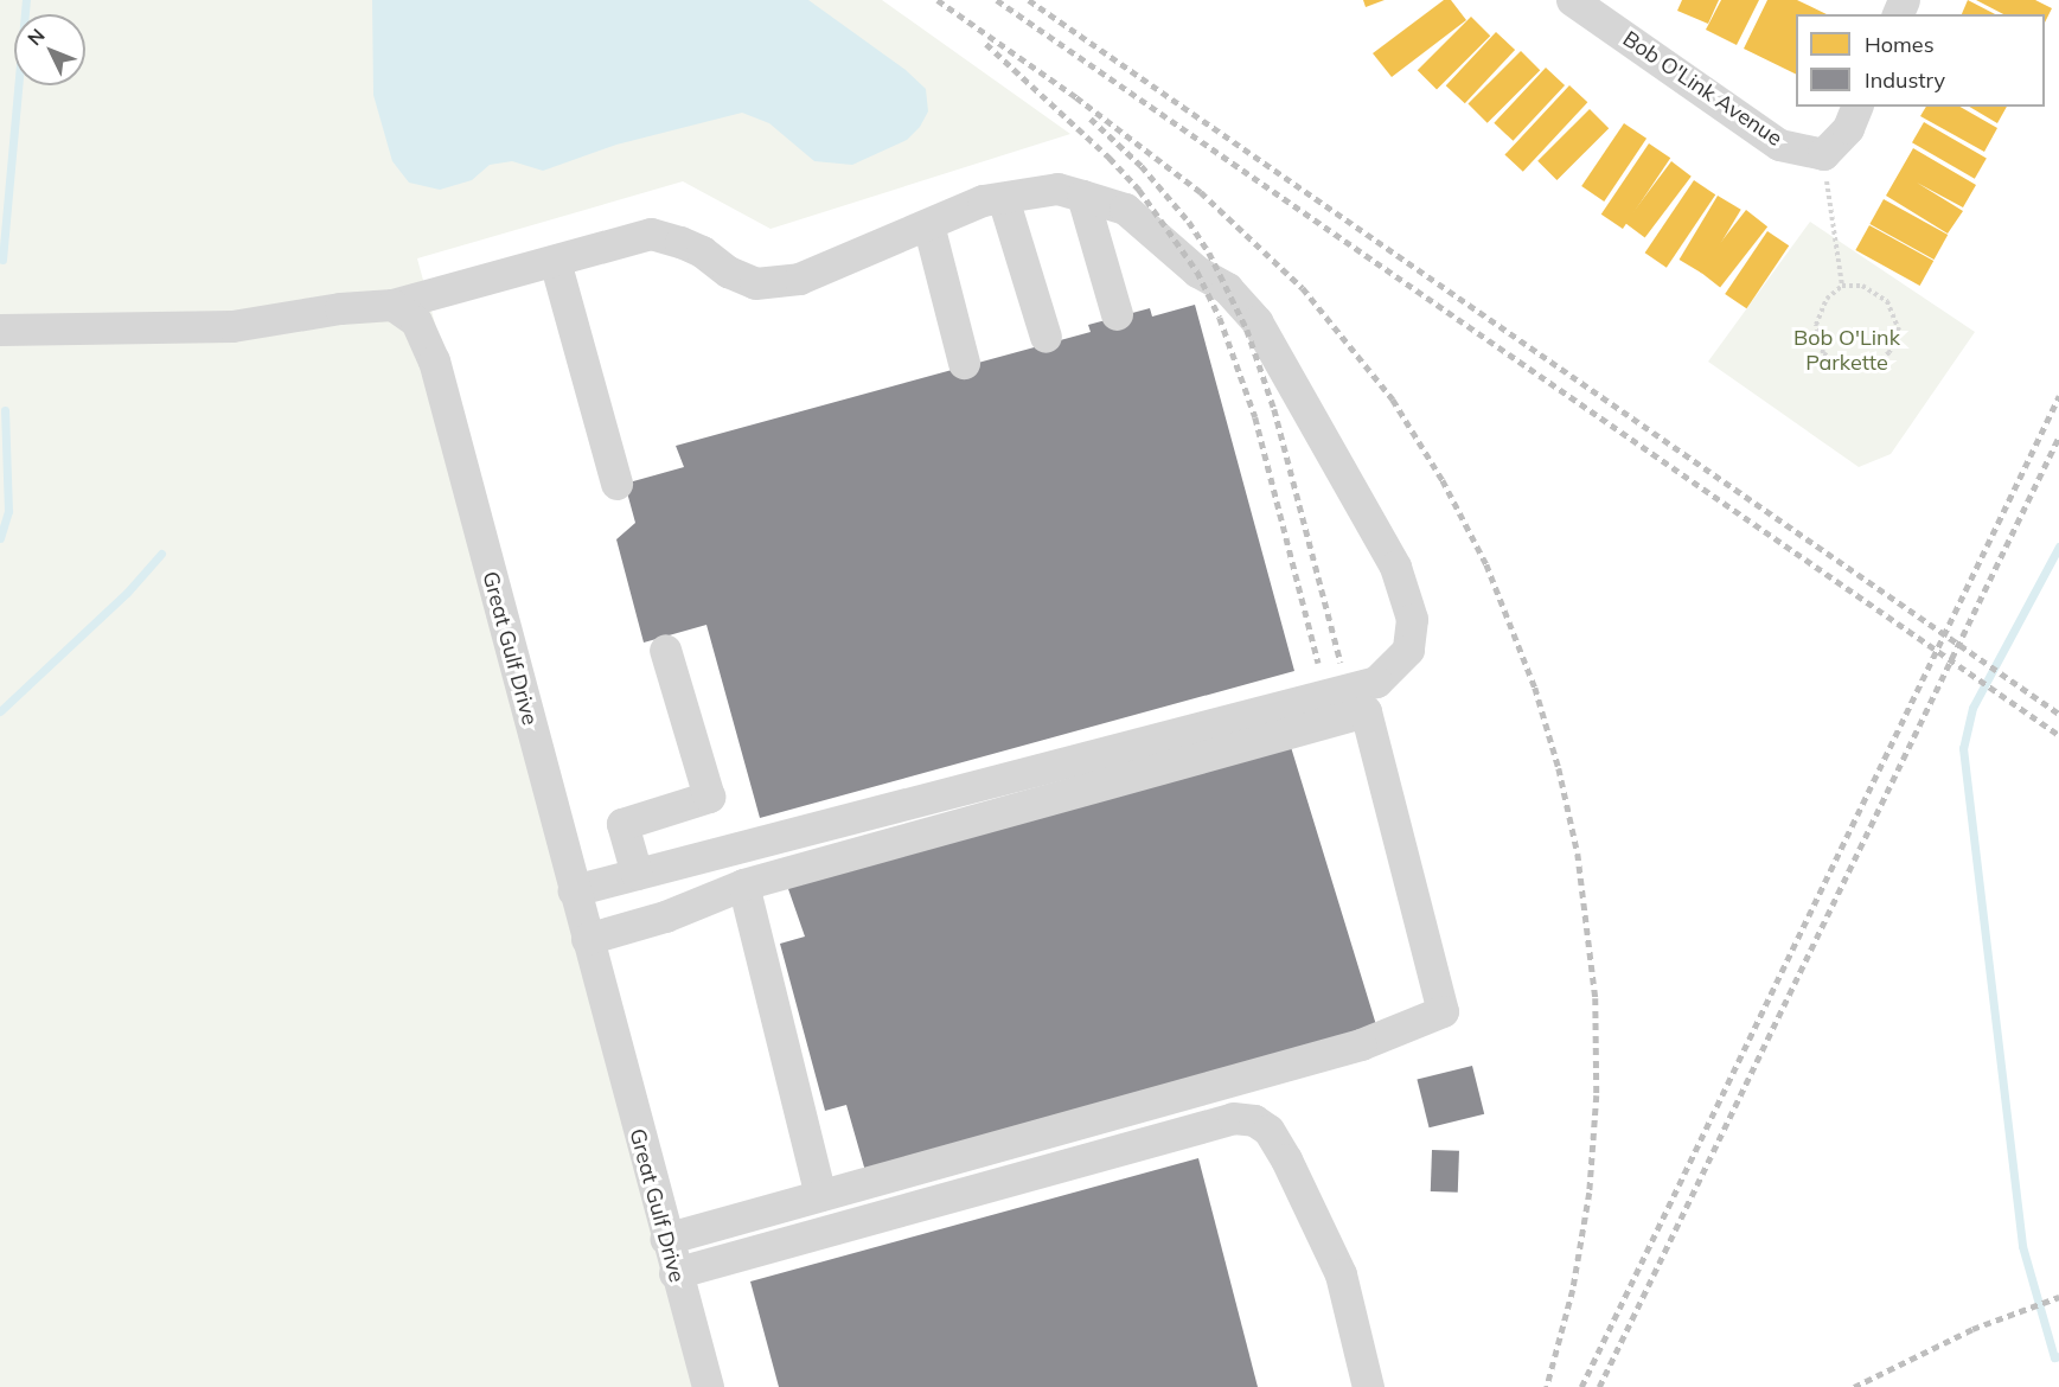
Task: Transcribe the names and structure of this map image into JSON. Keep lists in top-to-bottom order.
{
  "streets": {
    "street": ["Bob O'Link Avenue", "Great Gulf Drive"]
  },
  "parks": ["Bob O'Link Parkette"],
  "legend": ["Homes", "Industry"],
  "north": "top left"
}
